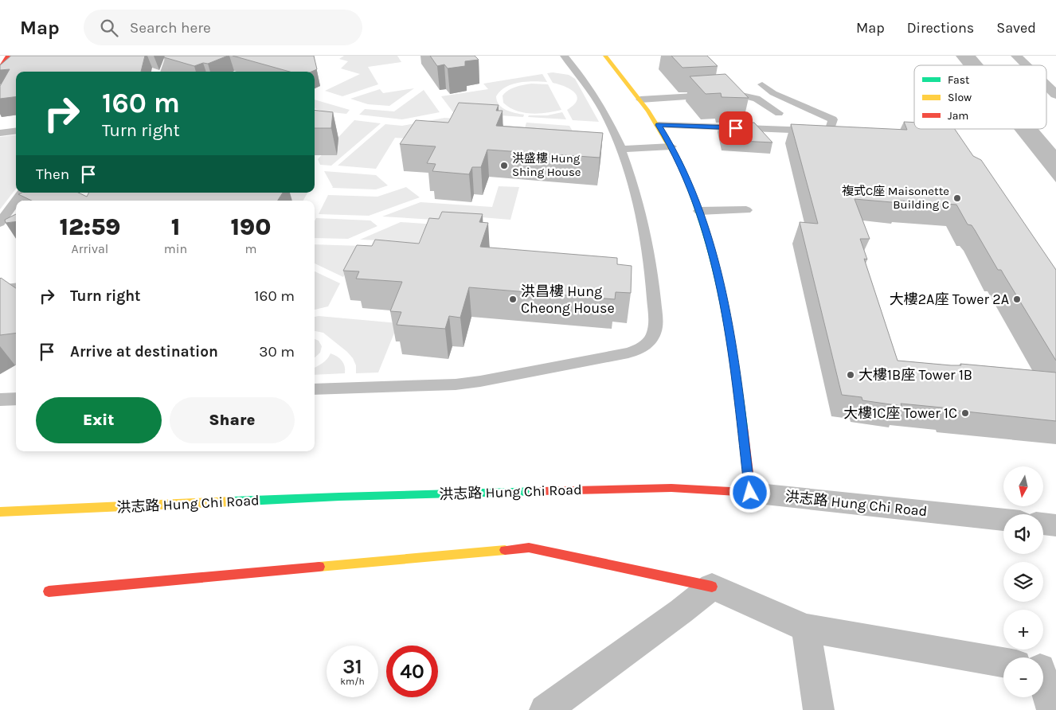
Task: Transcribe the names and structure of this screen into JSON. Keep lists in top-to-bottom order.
{
  "streets": {
    "street": ["洪志路 Hung Chi Road"]
  },
  "places": [
    "洪盛樓 Hung Shing House",
    "複式C座 Maisonette Building C",
    "洪昌樓 Hung Cheong House",
    "大樓2A座 Tower 2A",
    "大樓1B座 Tower 1B",
    "大樓1C座 Tower 1C"
  ],
  "legend": ["Fast", "Slow", "Jam"],
  "north": "bottom",
  "page": {
    "header": "Map",
    "search": "Search here",
    "nav": ["Map", "Directions", "Saved"],
    "turn": ["160 m", "Turn right"],
    "then": "Then",
    "eta": [
      "12:59",
      "Arrival",
      "1",
      "min",
      "190",
      "m"
    ],
    "list": [
      {
        "name": "Turn right",
        "value": "160 m"
      },
      {
        "name": "Arrive at destination",
        "value": "30 m"
      }
    ],
    "buttons": ["Exit", "Share"],
    "map_buttons": ["+", "−"],
    "speed": "31 km/h",
    "limit": "40"
  }
}
